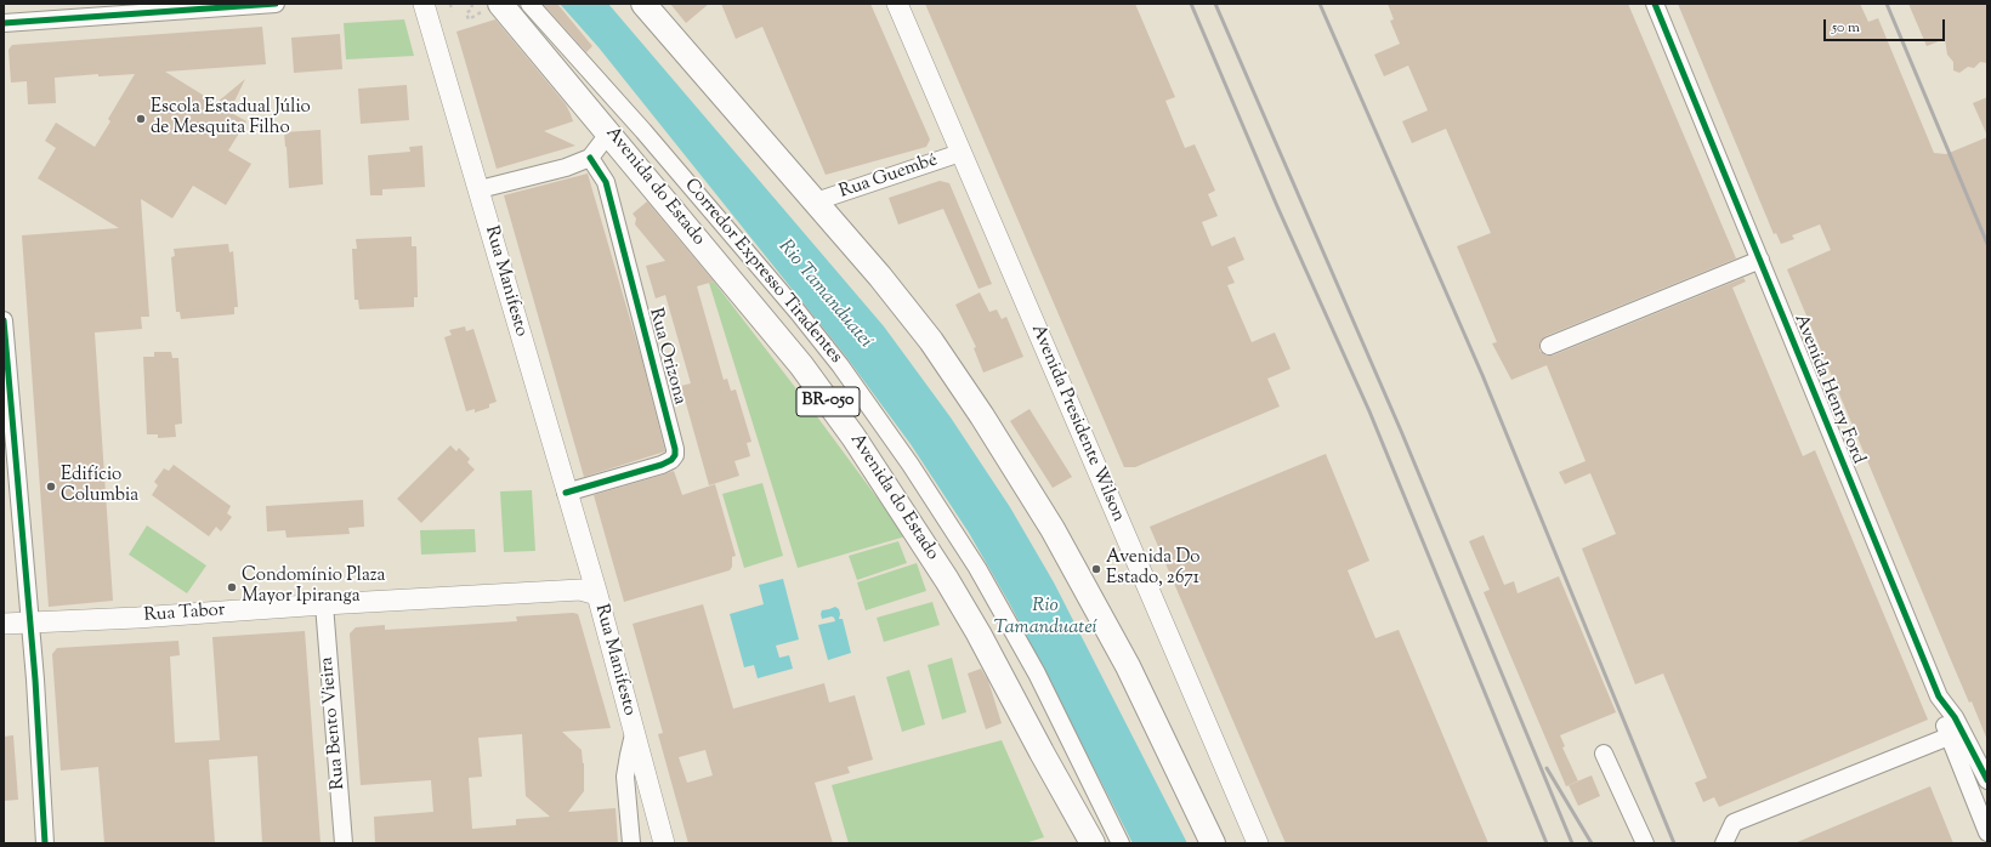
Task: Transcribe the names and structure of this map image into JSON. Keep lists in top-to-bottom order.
{
  "streets": {
    "highway": ["Avenida do Estado", "BR-050"],
    "main road": ["Rua Manifesto", "Avenida Presidente Wilson", "Rua Tabor"],
    "street": [
      "Rua Guembé",
      "Corredor Expresso Tiradentes",
      "Rua Orizona",
      "Avenida Henry Ford",
      "Rua Bento Vieira"
    ]
  },
  "crossings": [
    ["Rua Guembé", "Avenida Presidente Wilson"],
    ["Rua Manifesto", "Rua Orizona"],
    ["Rua Manifesto", "Rua Tabor"],
    ["Rua Tabor", "Rua Bento Vieira"]
  ],
  "water": ["Rio Tamanduateí"],
  "places": [
    "Escola Estadual Júlio de Mesquita Filho",
    "Edifício Columbia",
    "Avenida Do Estado, 2671",
    "Condomínio Plaza Mayor Ipiranga"
  ],
  "scale_bar": "50 m"
}
